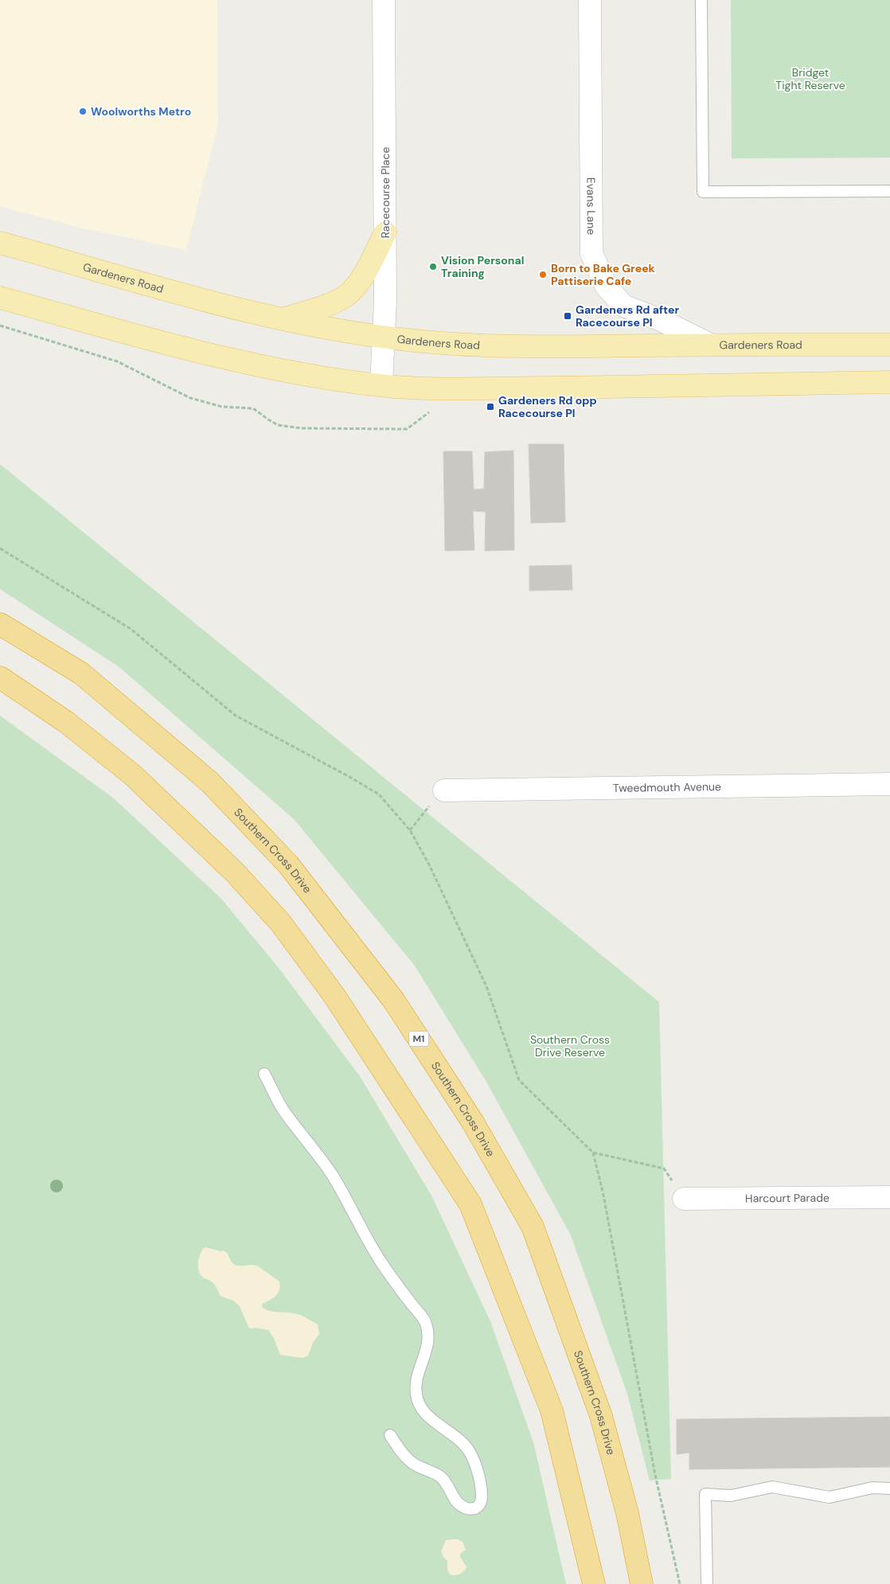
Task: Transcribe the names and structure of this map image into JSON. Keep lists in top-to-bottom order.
{
  "streets": {
    "highway": ["Southern Cross Drive", "M1"],
    "main road": ["Gardeners Road"],
    "street": [
      "Racecourse Place",
      "Evans Lane",
      "Tweedmouth Avenue",
      "Harcourt Parade"
    ]
  },
  "crossings": [
    ["Racecourse Place", "Gardeners Road"],
    ["Evans Lane", "Gardeners Road"]
  ],
  "parks": ["Bridget Tight Reserve", "Southern Cross Drive Reserve"],
  "places": {
    "other": ["Woolworths Metro", "Vision Personal Training", "Born to Bake Greek Pattiserie Cafe"],
    "transit": ["Gardeners Rd after Racecourse Pl", "Gardeners Rd opp Racecourse Pl"]
  }
}
